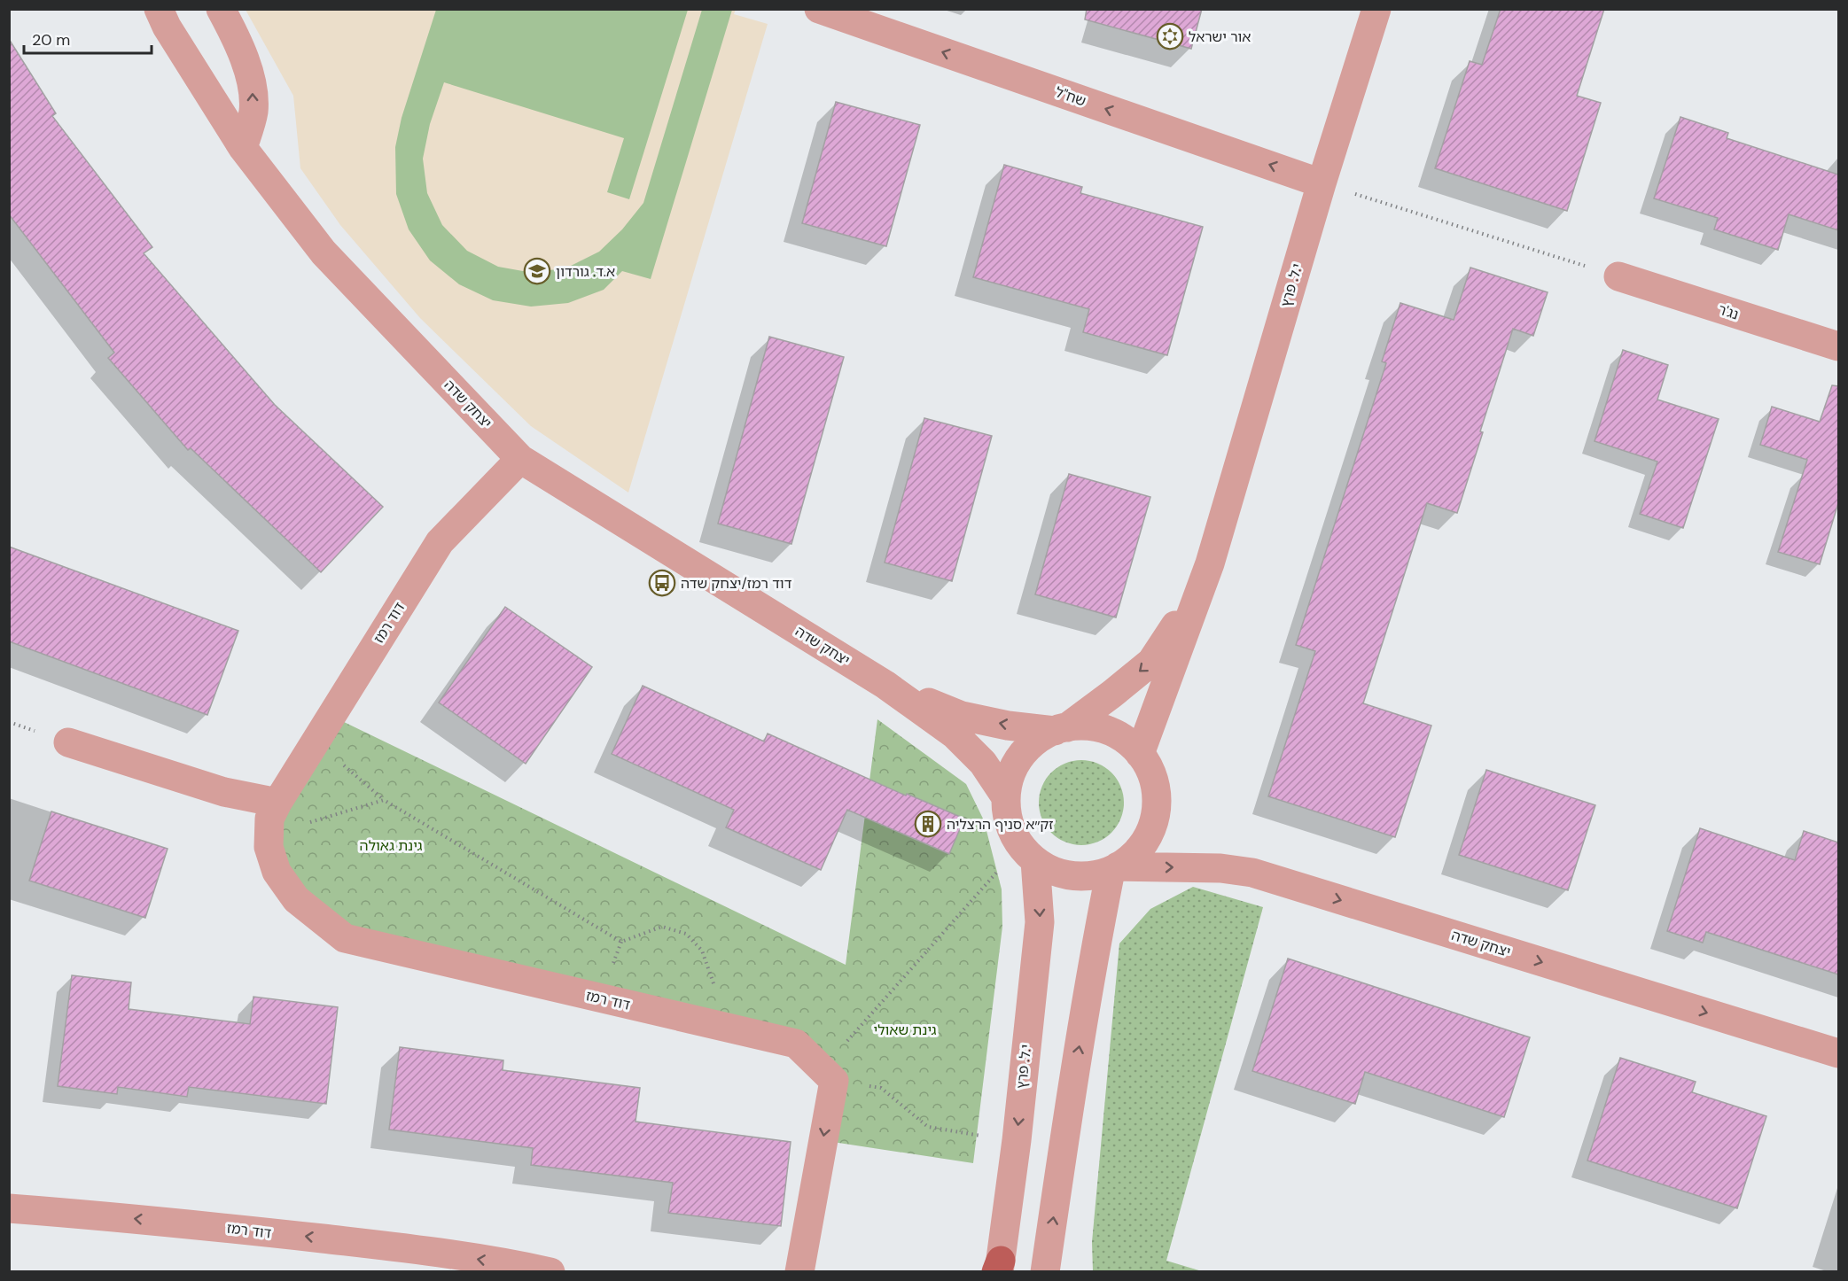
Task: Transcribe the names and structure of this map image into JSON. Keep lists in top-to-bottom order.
{
  "streets": {
    "street": [
      "שח\"ל",
      "י.ל. פרץ",
      "נג'ר",
      "יצחק שדה",
      "דוד רמז"
    ]
  },
  "crossings": [
    ["שח\"ל", "י.ל. פרץ"],
    ["י.ל. פרץ", "יצחק שדה"],
    ["יצחק שדה", "דוד רמז"]
  ],
  "one_way": ["שח\"ל"],
  "parks": ["גינת גאולה", "גינת שאולי"],
  "places": {
    "synagogue": ["אור ישראל"],
    "school or university": ["א.ד. גורדון"],
    "bus stop": ["דוד רמז/יצחק שדה"],
    "building": ["זק״א סניף הרצליה"]
  },
  "scale_bar": "20 m"
}
